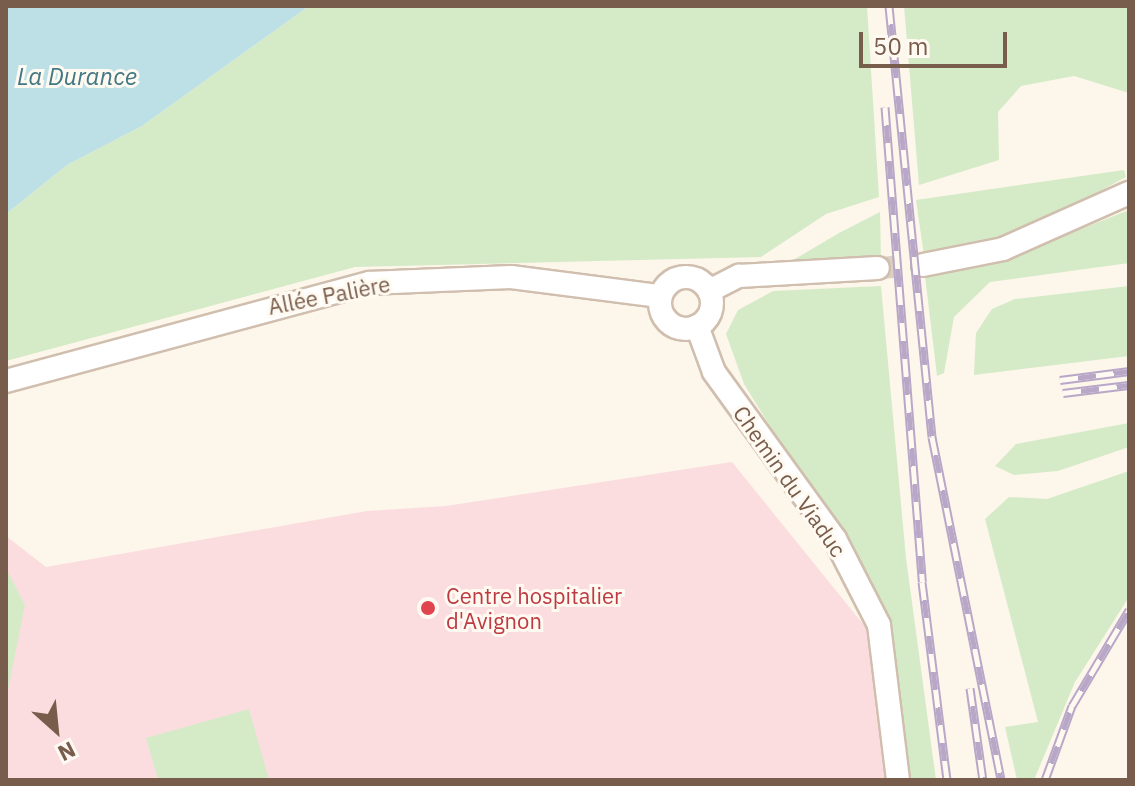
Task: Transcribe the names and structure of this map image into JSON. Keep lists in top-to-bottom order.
{
  "streets": {
    "street": ["Allée Palière", "Chemin du Viaduc"]
  },
  "crossings": [
    ["Allée Palière", "Chemin du Viaduc"]
  ],
  "water": ["La Durance"],
  "places": ["Centre hospitalier d'Avignon"],
  "scale_bar": "50 m",
  "north": "bottom right"
}
